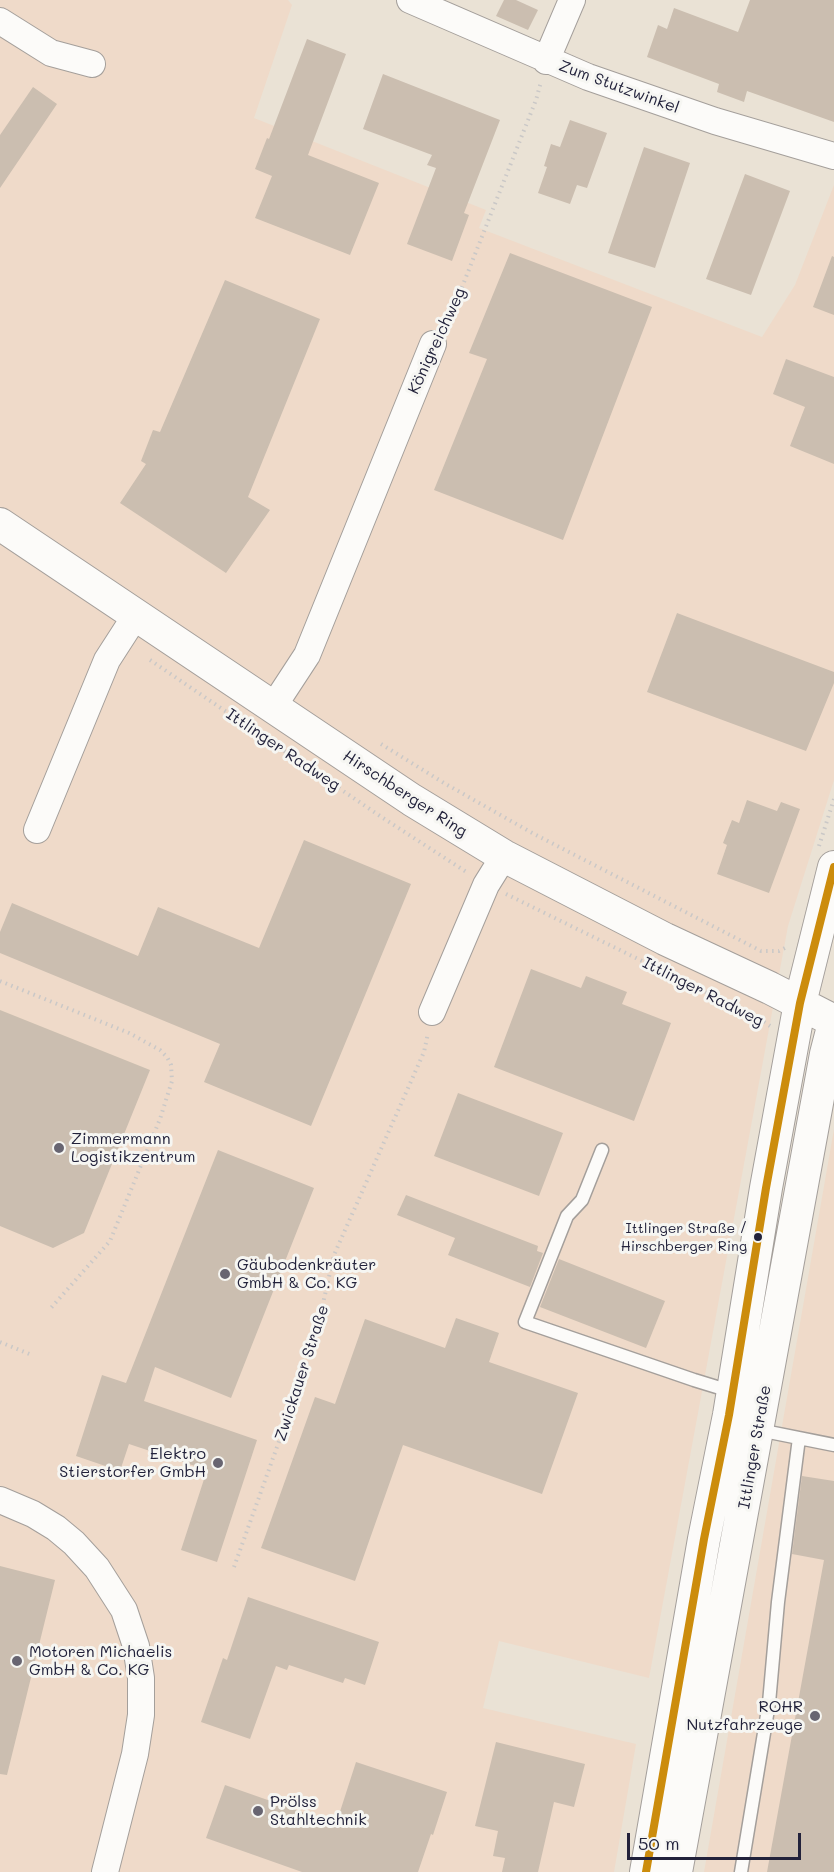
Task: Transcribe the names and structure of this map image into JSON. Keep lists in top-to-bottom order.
{
  "streets": {
    "street": [
      "Zum Stutzwinkel",
      "Königreichweg",
      "Hirschberger Ring",
      "Ittlinger Straße"
    ],
    "path": ["Ittlinger Radweg", "Zwickauer Straße"]
  },
  "crossings": [
    ["Zum Stutzwinkel", "Königreichweg"],
    ["Königreichweg", "Hirschberger Ring"],
    ["Ittlinger Radweg", "Hirschberger Ring"],
    ["Hirschberger Ring", "Ittlinger Straße"]
  ],
  "places": [
    "Zimmermann Logistikzentrum",
    "Ittlinger Straße / Hirschberger Ring",
    "Gäubodenkräuter GmbH & Co. KG",
    "Elektro Stierstorfer GmbH",
    "Motoren Michaelis GmbH & Co. KG",
    "ROHR Nutzfahrzeuge",
    "Prölss Stahltechnik"
  ],
  "scale_bar": "50 m"
}
